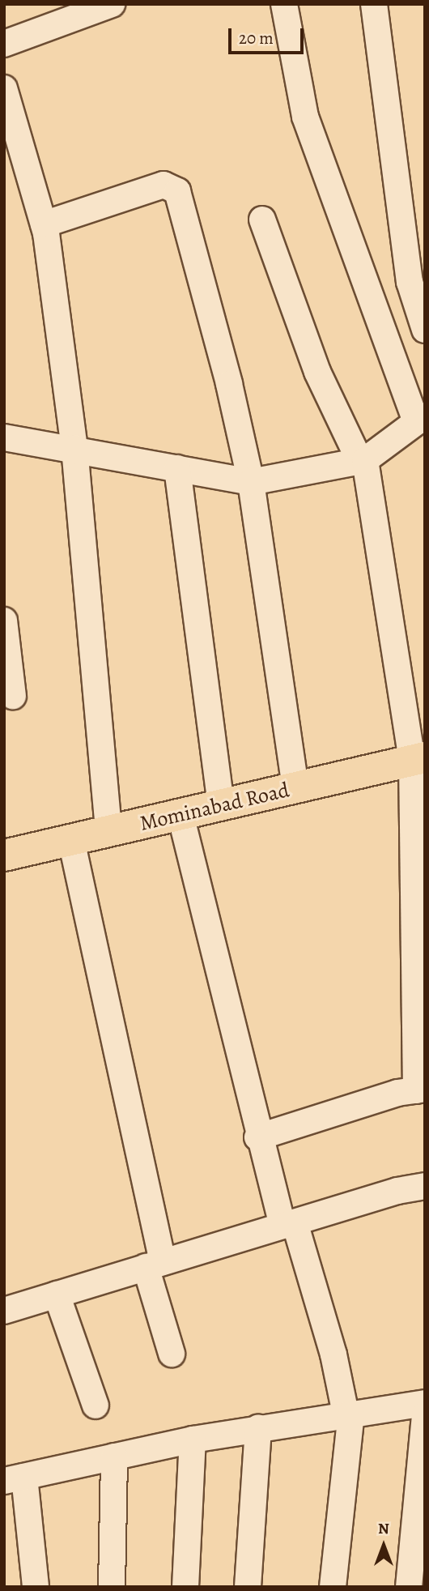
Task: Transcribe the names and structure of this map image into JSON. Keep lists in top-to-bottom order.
{
  "streets": {
    "main road": ["Mominabad Road"]
  },
  "scale_bar": "20 m",
  "north": "top"
}
